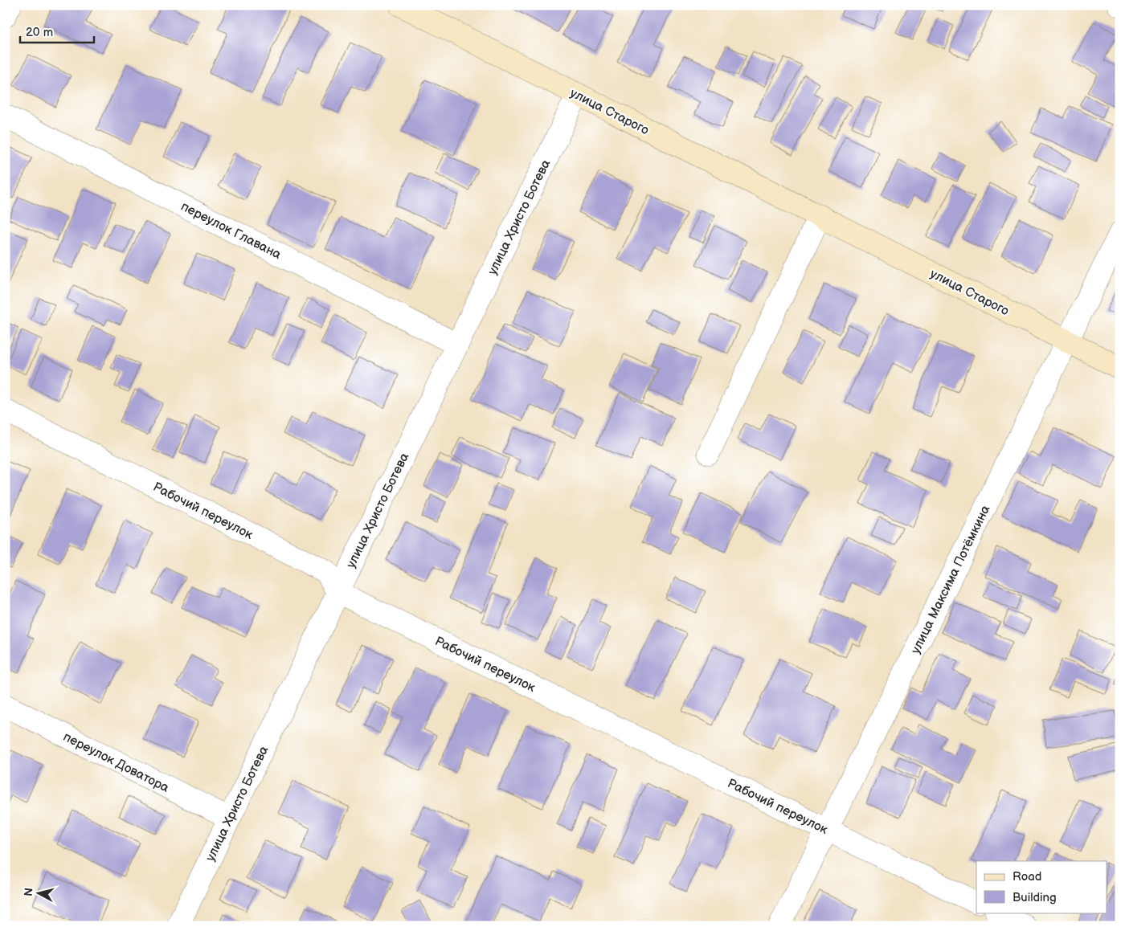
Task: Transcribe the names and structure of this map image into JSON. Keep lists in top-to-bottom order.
{
  "streets": {
    "street": [
      "улица Старого",
      "улица Христо Ботева",
      "переулок Главана",
      "Рабочий переулок",
      "улица Максима Потёмкина",
      "переулок Доватора"
    ]
  },
  "crossings": [
    ["улица Старого", "улица Христо Ботева"],
    ["улица Старого", "улица Максима Потёмкина"],
    ["улица Христо Ботева", "переулок Главана"],
    ["улица Христо Ботева", "Рабочий переулок"],
    ["улица Христо Ботева", "переулок Доватора"],
    ["Рабочий переулок", "улица Максима Потёмкина"]
  ],
  "legend": ["Road", "Building"],
  "scale_bar": "20 m",
  "north": "left"
}
